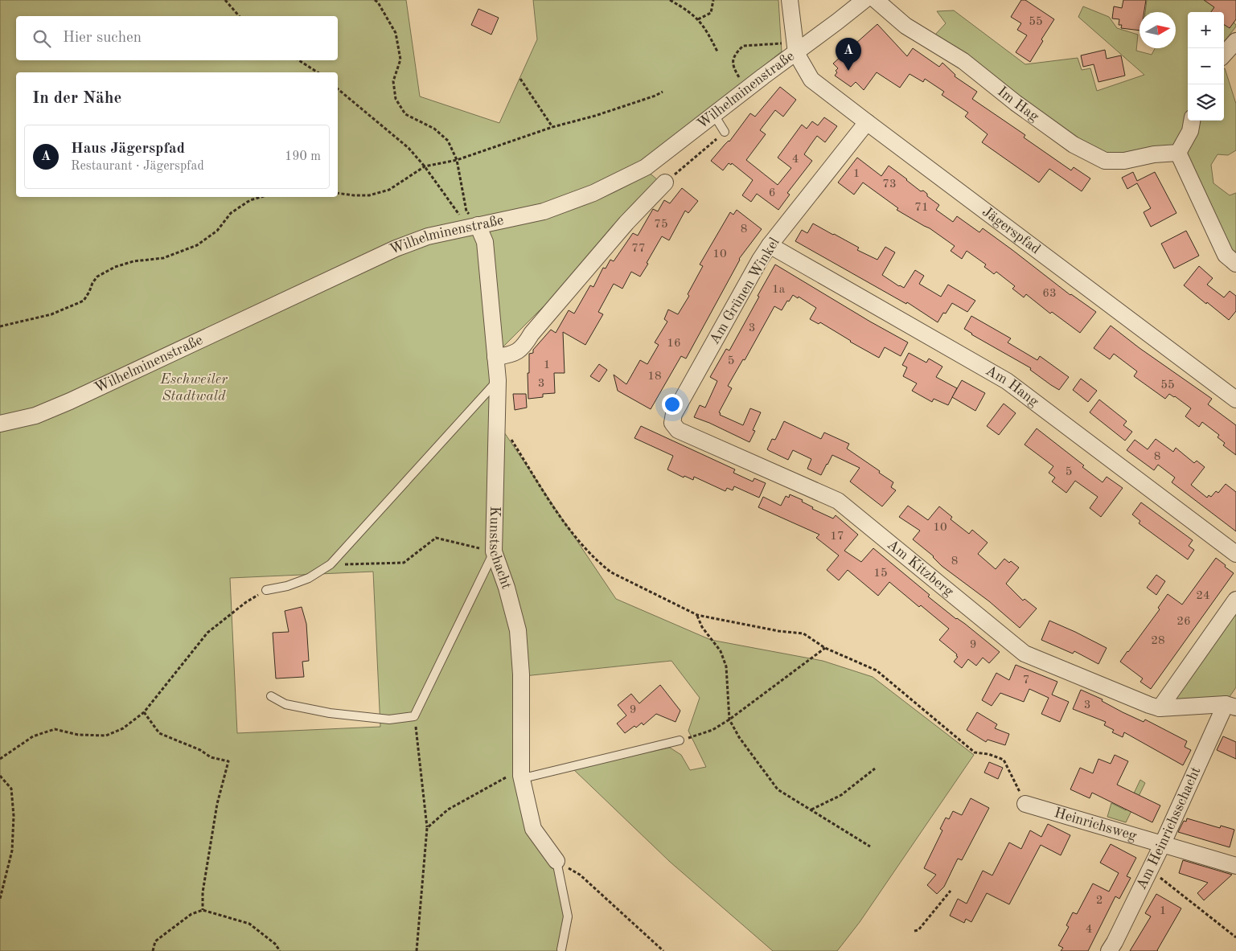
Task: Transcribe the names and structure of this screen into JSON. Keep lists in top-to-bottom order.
{
  "streets": {
    "street": [
      "Wilhelminenstraße",
      "Im Hag",
      "Jägerspfad",
      "Am Grünen Winkel",
      "Am Hang",
      "Kunstschacht",
      "Am Kitzberg",
      "Heinrichsweg",
      "Am Heinrichsschacht"
    ]
  },
  "crossings": [
    ["Wilhelminenstraße", "Jägerspfad"],
    ["Wilhelminenstraße", "Kunstschacht"],
    ["Jägerspfad", "Am Grünen Winkel"],
    ["Am Grünen Winkel", "Am Hang"],
    ["Am Grünen Winkel", "Am Kitzberg"],
    ["Heinrichsweg", "Am Heinrichsschacht"]
  ],
  "parks": ["Eschweiler Stadtwald"],
  "house_numbers": [
    "55",
    "4",
    "1",
    "73",
    "6",
    "71",
    "75",
    "8",
    "77",
    "10",
    "1a",
    "63",
    "3",
    "16",
    "5",
    "1",
    "18",
    "3",
    "55",
    "8",
    "5",
    "10",
    "17",
    "8",
    "15",
    "24",
    "26",
    "28",
    "9",
    "7",
    "3",
    "9",
    "2",
    "1",
    "4"
  ],
  "north": "right",
  "page": {
    "map_buttons": ["+", "−"],
    "search": "Hier suchen",
    "pins": "A",
    "heading": "In der Nähe",
    "list": [
      {
        "mark": "A",
        "name": "Haus Jägerspfad",
        "note": "Restaurant · Jägerspfad",
        "value": "190 m"
      }
    ]
  }
}
